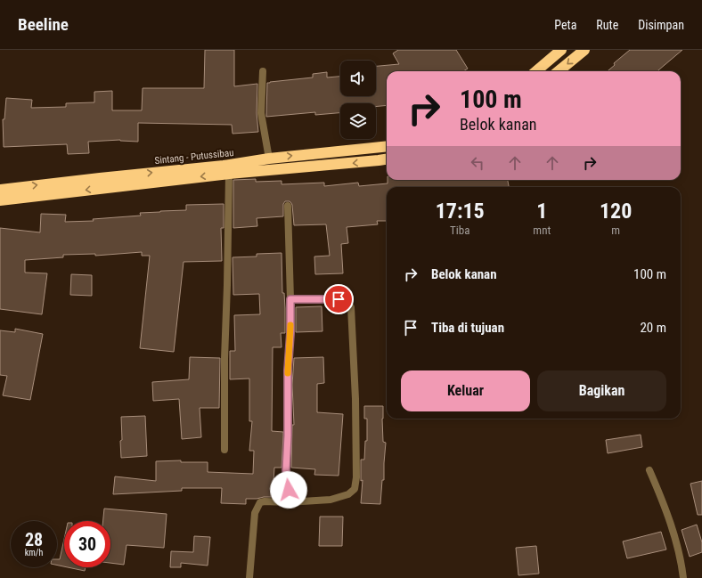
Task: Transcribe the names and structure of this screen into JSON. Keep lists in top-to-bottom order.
{
  "streets": {
    "highway": ["Sintang - Putussibau"]
  },
  "page": {
    "header": "Beeline",
    "nav": ["Peta", "Rute", "Disimpan"],
    "turn": ["100 m", "Belok kanan"],
    "eta": [
      "17:15",
      "Tiba",
      "1",
      "mnt",
      "120",
      "m"
    ],
    "list": [
      {
        "name": "Belok kanan",
        "value": "100 m"
      },
      {
        "name": "Tiba di tujuan",
        "value": "20 m"
      }
    ],
    "buttons": ["Keluar", "Bagikan"],
    "speed": "28 km/h",
    "limit": "30"
  }
}
